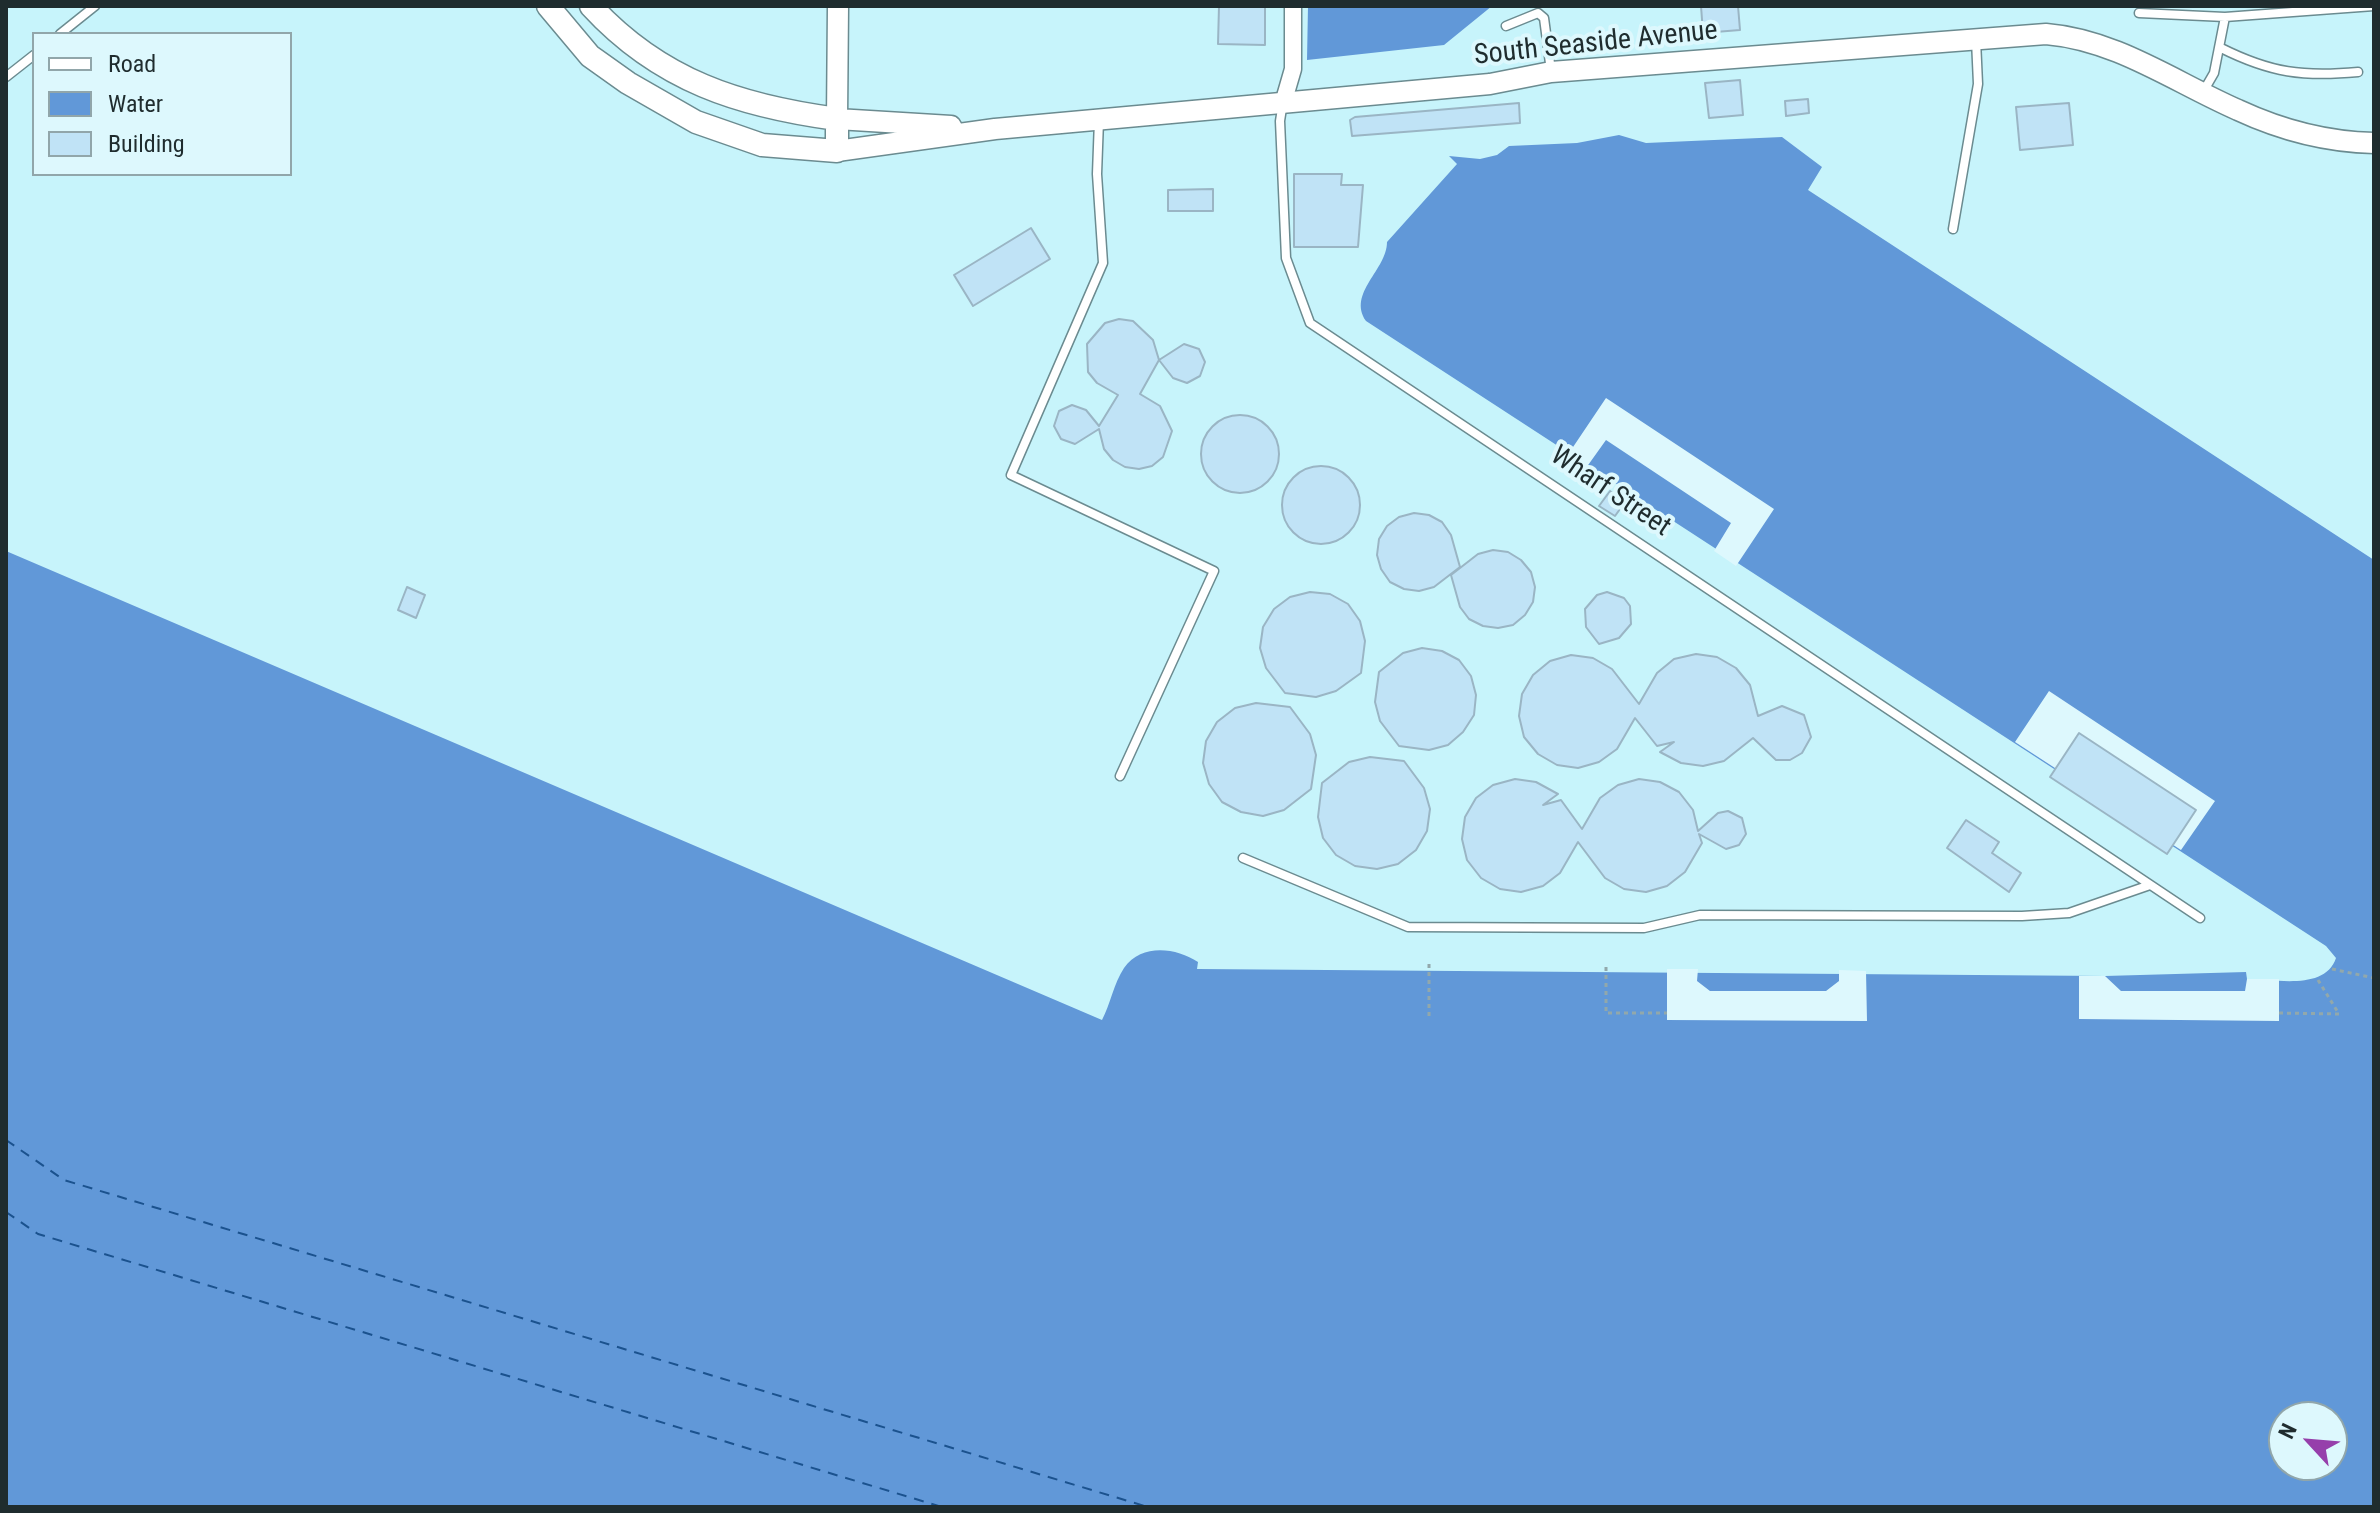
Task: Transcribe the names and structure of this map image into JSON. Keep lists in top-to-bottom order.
{
  "streets": {
    "street": ["South Seaside Avenue", "Wharf Street"]
  },
  "crossings": [
    ["South Seaside Avenue", "Wharf Street"]
  ],
  "legend": ["Road", "Water", "Building"],
  "north": "top left"
}
